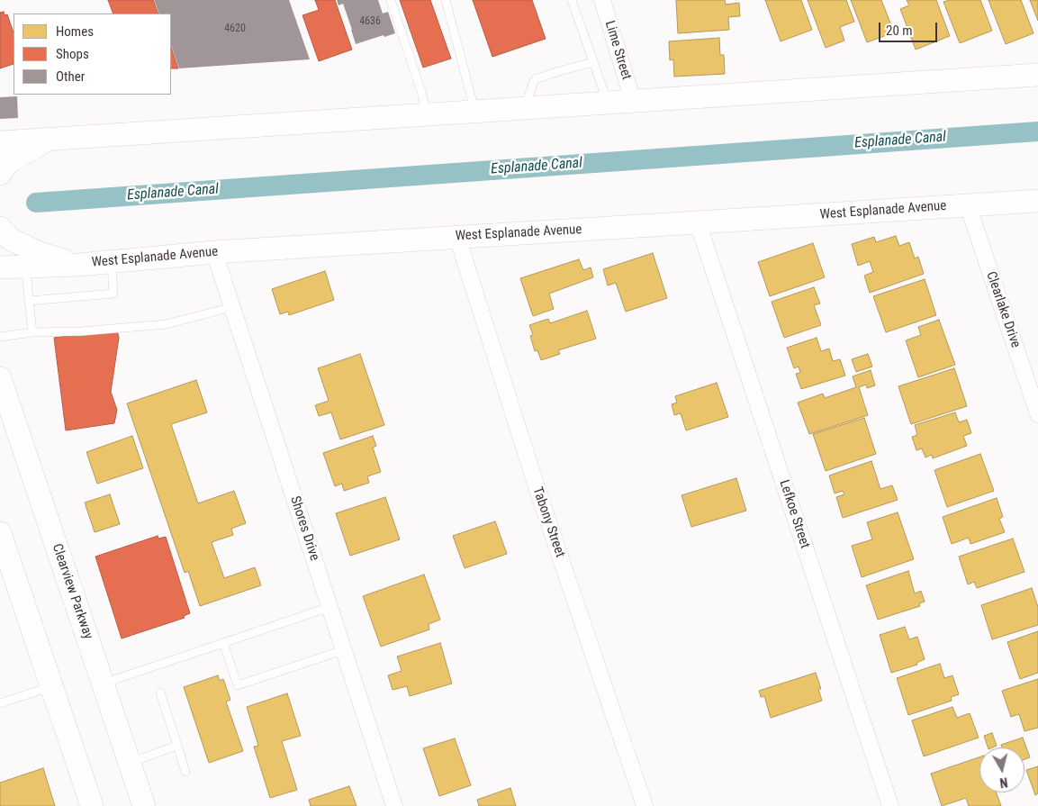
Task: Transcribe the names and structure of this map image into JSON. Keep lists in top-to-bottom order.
{
  "streets": {
    "main road": ["West Esplanade Avenue", "Clearview Parkway"],
    "street": [
      "Lime Street",
      "Clearlake Drive",
      "Lefkoe Street",
      "Tabony Street",
      "Shores Drive"
    ]
  },
  "crossings": [
    ["West Esplanade Avenue", "Clearlake Drive"],
    ["West Esplanade Avenue", "Lefkoe Street"],
    ["West Esplanade Avenue", "Tabony Street"],
    ["West Esplanade Avenue", "Shores Drive"]
  ],
  "water": ["Esplanade Canal"],
  "house_numbers": ["4636", "4620"],
  "legend": ["Homes", "Shops", "Other"],
  "scale_bar": "20 m",
  "north": "bottom"
}
